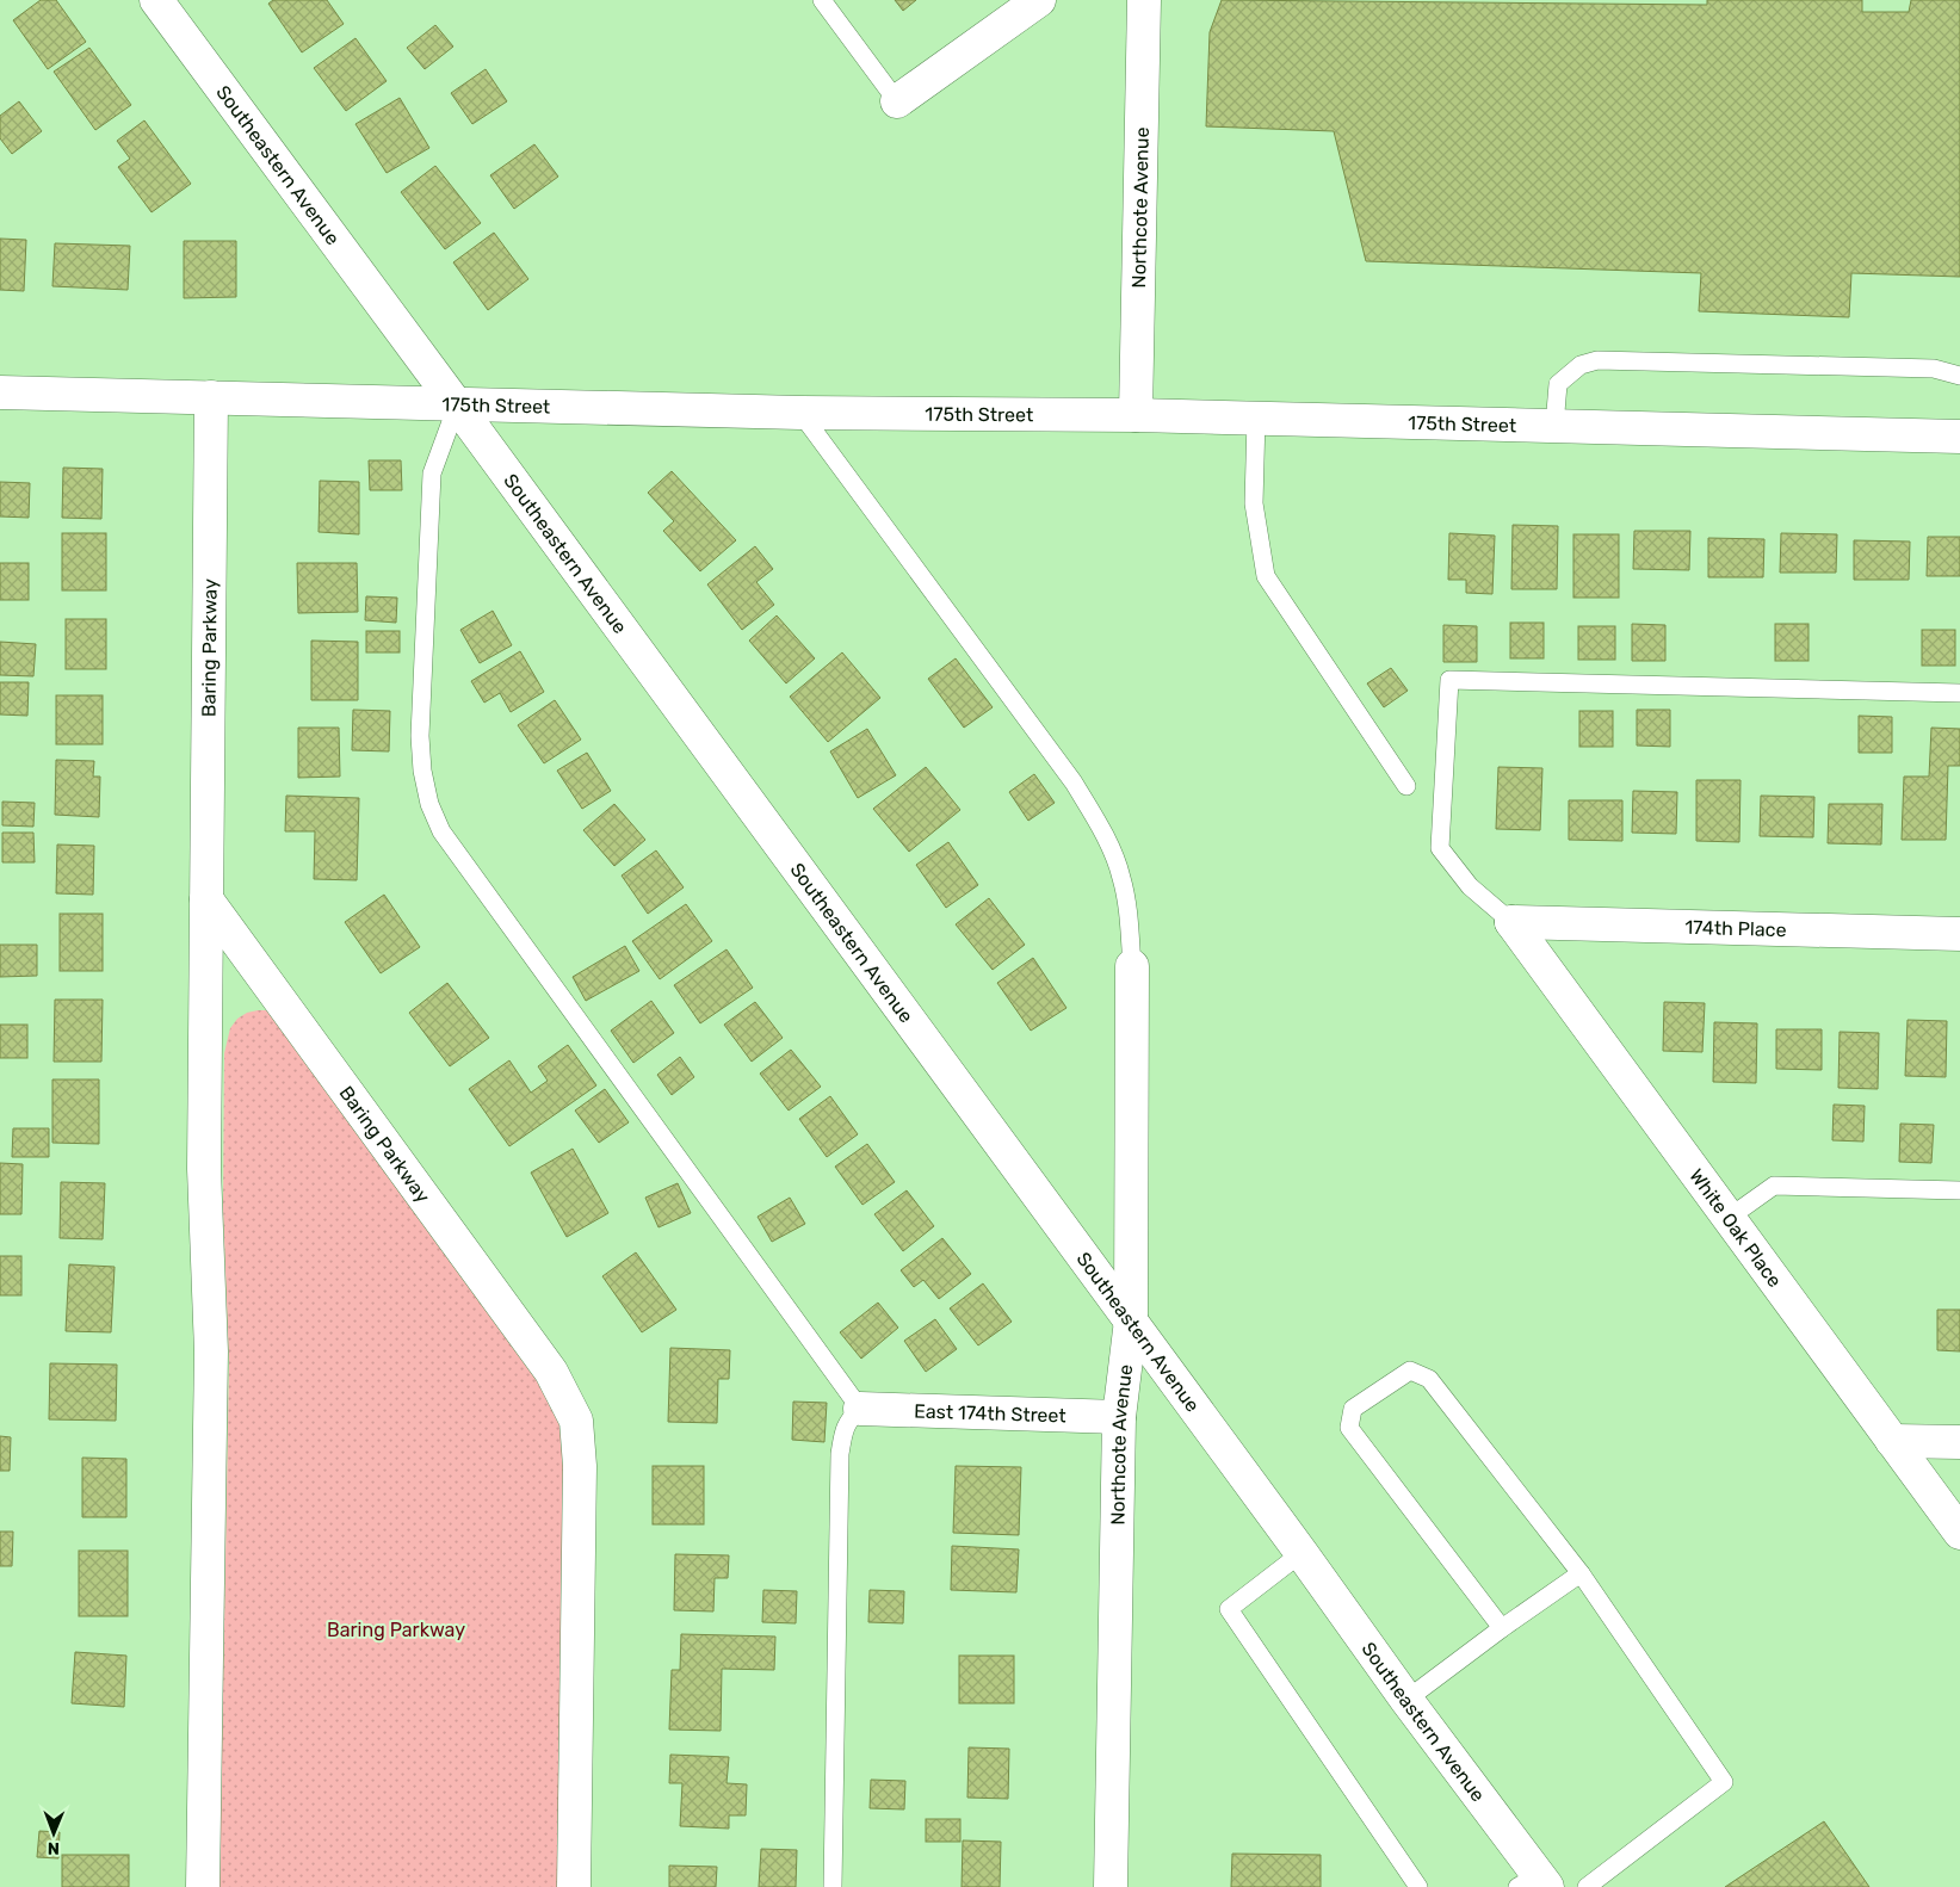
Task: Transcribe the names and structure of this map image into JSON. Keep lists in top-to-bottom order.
{
  "streets": {
    "street": [
      "Southeastern Avenue",
      "Northcote Avenue",
      "175th Street",
      "Baring Parkway",
      "174th Place",
      "White Oak Place",
      "East 174th Street"
    ]
  },
  "crossings": [
    ["Southeastern Avenue", "Northcote Avenue"],
    ["Southeastern Avenue", "175th Street"],
    ["Northcote Avenue", "175th Street"],
    ["Northcote Avenue", "East 174th Street"],
    ["175th Street", "Baring Parkway"],
    ["174th Place", "White Oak Place"]
  ],
  "parks": ["Baring Parkway"],
  "north": "bottom"
}
